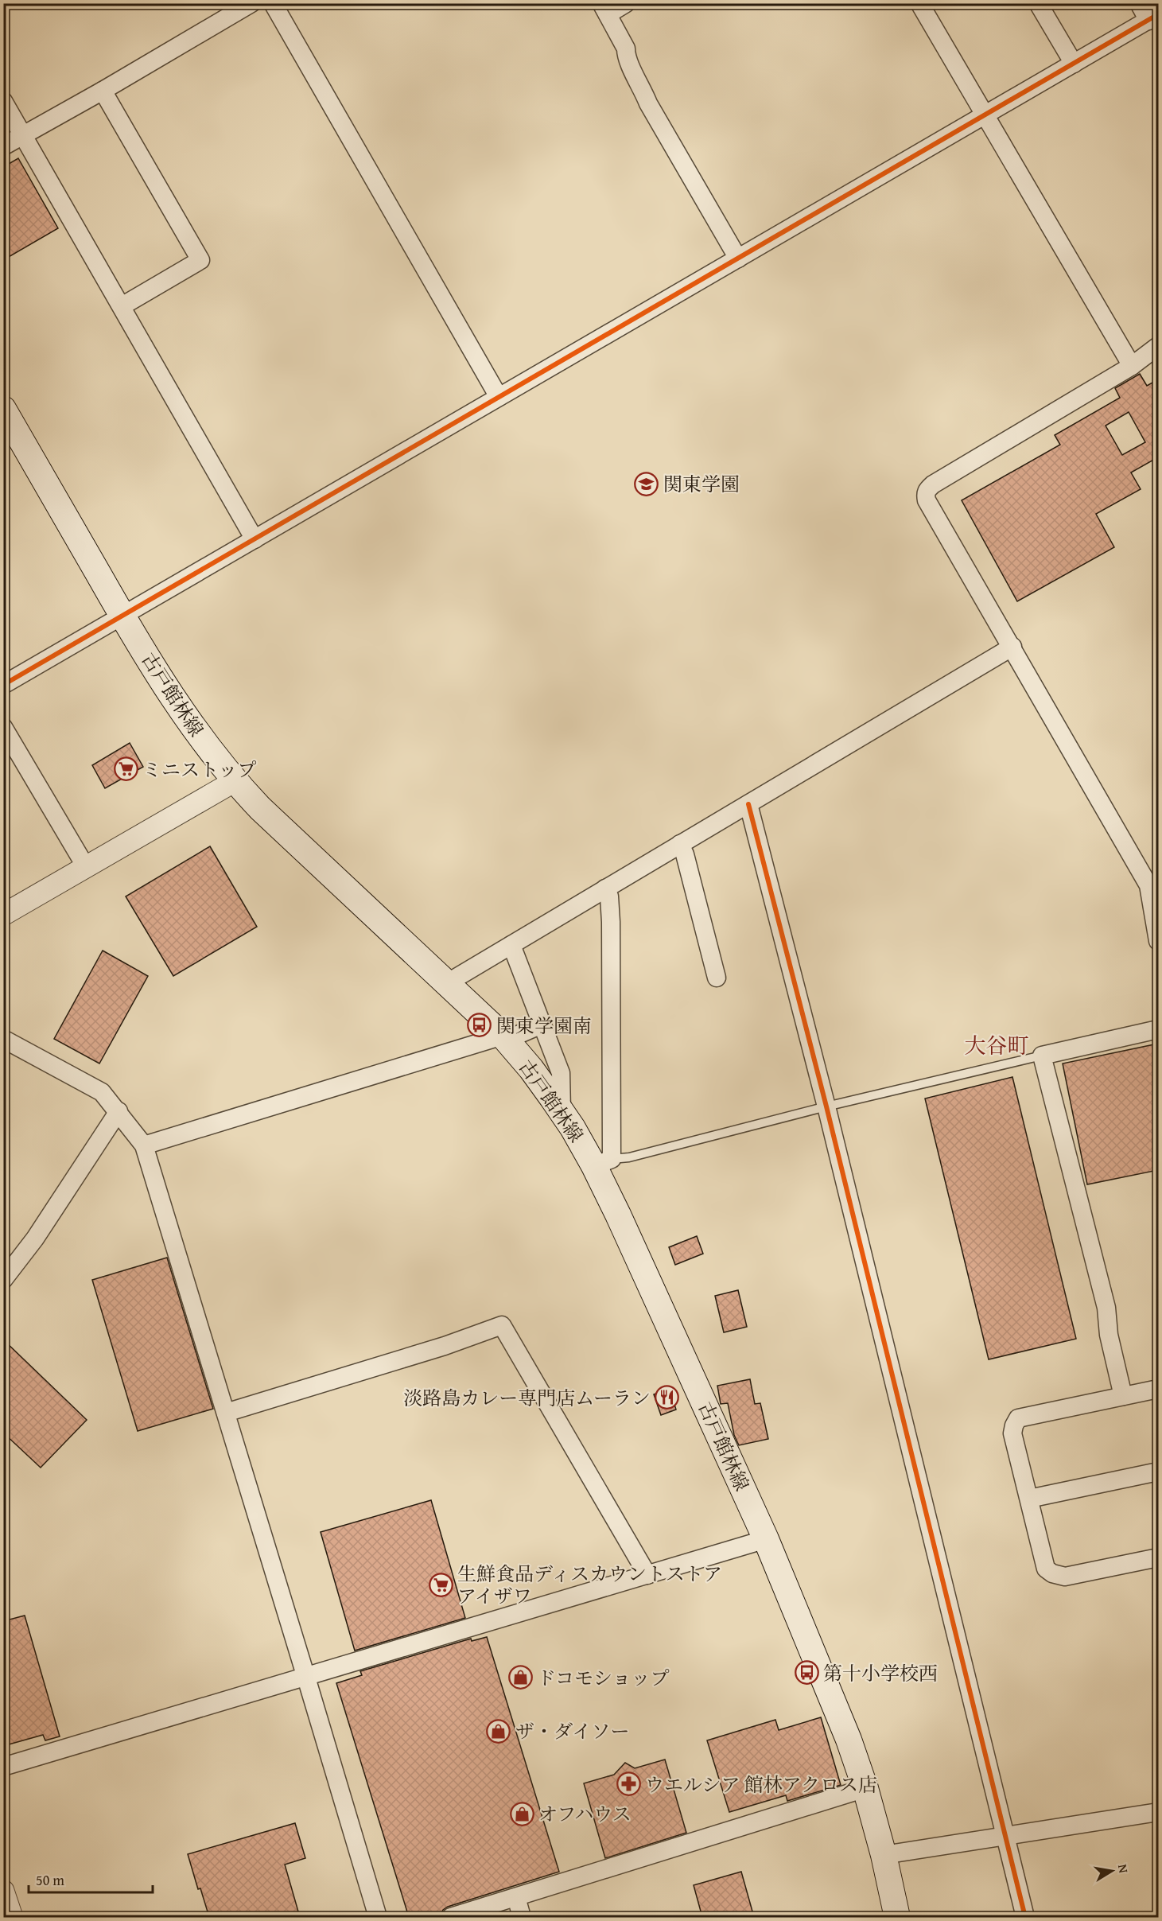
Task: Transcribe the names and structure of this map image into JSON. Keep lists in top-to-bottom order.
{
  "streets": {
    "main road": ["古戸館林線"]
  },
  "districts": ["大谷町"],
  "places": {
    "school or university": ["関東学園"],
    "supermarket": ["ミニストップ", "生鮮食品ディスカウントストア アイザワ"],
    "bus stop": ["関東学園南", "第十小学校西"],
    "restaurant": ["淡路島カレー専門店ムーラン"],
    "shop": ["ドコモショップ", "ザ・ダイソー", "オフハウス"],
    "pharmacy": ["ウエルシア 館林アクロス店"]
  },
  "scale_bar": "50 m",
  "north": "right"
}
